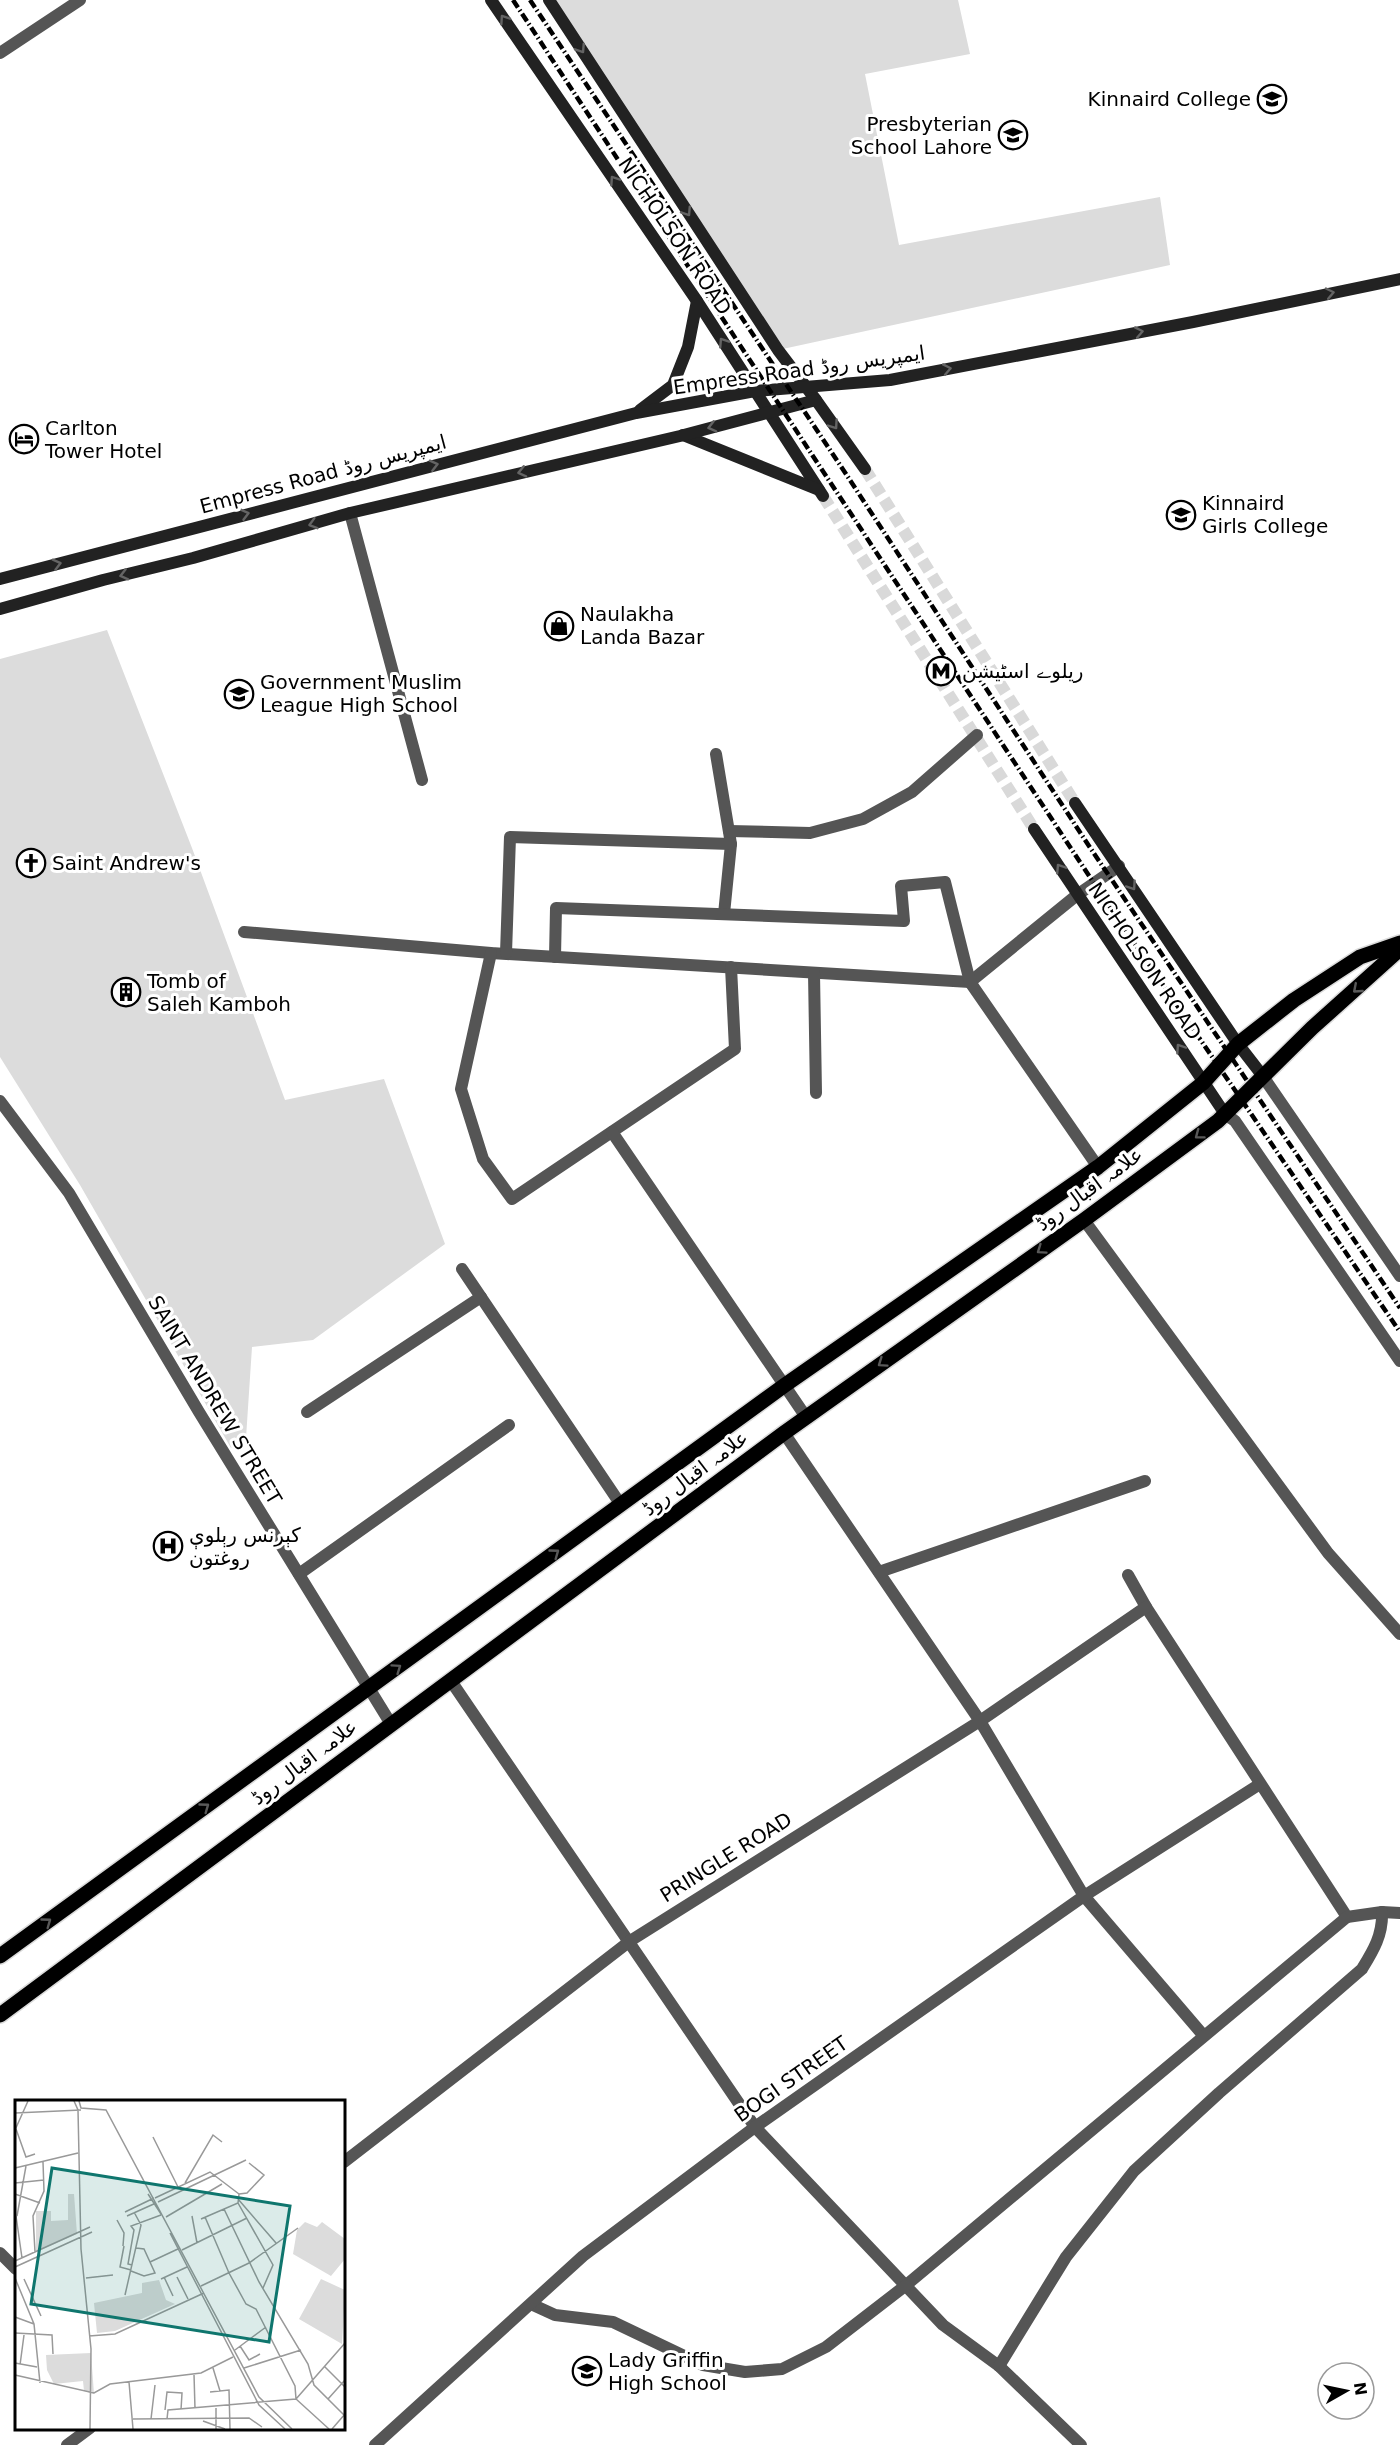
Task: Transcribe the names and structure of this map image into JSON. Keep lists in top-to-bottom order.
{
  "streets": {
    "main road": ["NICHOLSON ROAD", "Empress Road ایمپریس روڈ", "علامہ اقبال روڈ"],
    "street": ["SAINT ANDREW STREET", "PRINGLE ROAD", "BOGI STREET"]
  },
  "crossings": [
    ["NICHOLSON ROAD", "Empress Road ایمپریس روڈ"],
    ["NICHOLSON ROAD", "علامہ اقبال روڈ"],
    ["علامہ اقبال روڈ", "SAINT ANDREW STREET"]
  ],
  "places": {
    "school or university": [
      "Kinnaird College",
      "Presbyterian School Lahore",
      "Kinnaird Girls College",
      "Government Muslim League High School",
      "Lady Griffin High School"
    ],
    "hotel": ["Carlton Tower Hotel"],
    "shop": ["Naulakha Landa Bazar"],
    "metro station": ["ریلوے اسٹیشن"],
    "church": ["Saint Andrew's"],
    "building": ["Tomb of Saleh Kamboh"],
    "hospital": ["کېرنس رېلوې روغتون"]
  },
  "north": "right"
}
